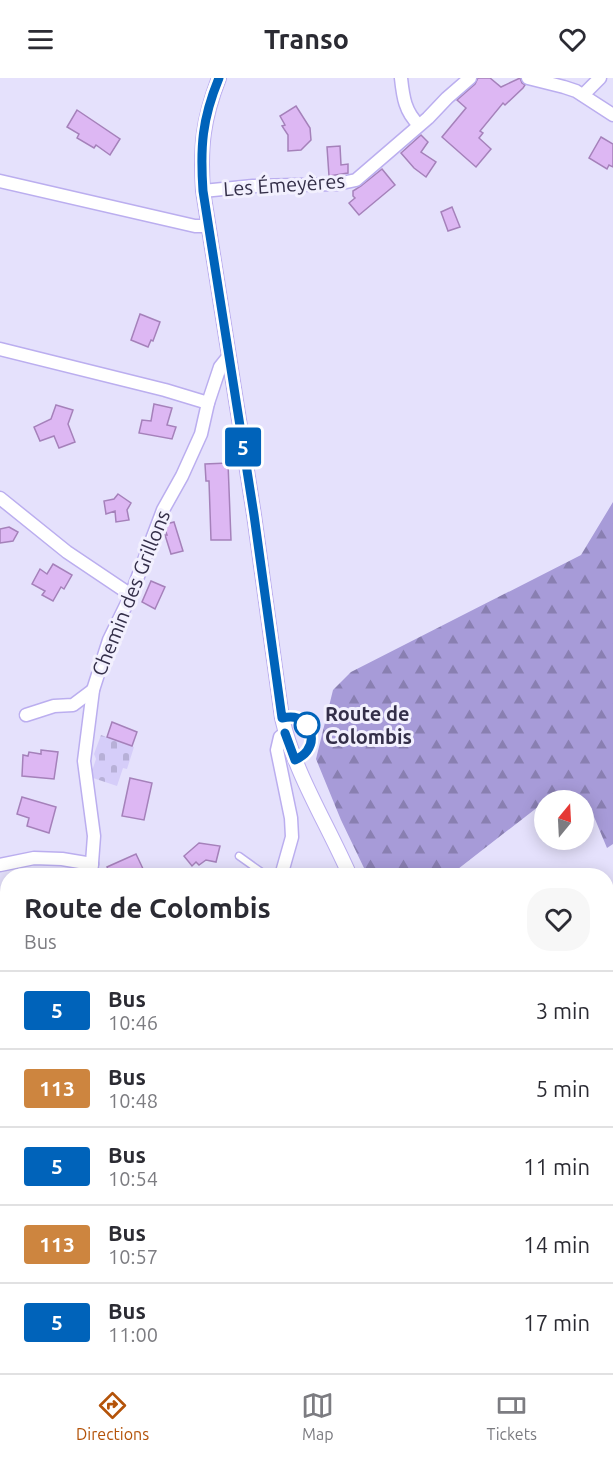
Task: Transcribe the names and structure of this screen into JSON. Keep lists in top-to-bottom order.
{
  "streets": {
    "street": ["Les Émeyères", "Chemin des Grillons"]
  },
  "places": ["Route de Colombis"],
  "lines": ["bus line 5"],
  "north": "top",
  "page": {
    "header": "Transo",
    "on_map": "5",
    "heading": ["Route de Colombis", "Bus"],
    "list": [
      {
        "mark": "5",
        "name": "Bus",
        "note": "10:46",
        "value": "3 min"
      },
      {
        "mark": "113",
        "name": "Bus",
        "note": "10:48",
        "value": "5 min"
      },
      {
        "mark": "5",
        "name": "Bus",
        "note": "10:54",
        "value": "11 min"
      },
      {
        "mark": "113",
        "name": "Bus",
        "note": "10:57",
        "value": "14 min"
      },
      {
        "mark": "5",
        "name": "Bus",
        "note": "11:00",
        "value": "17 min"
      }
    ],
    "tabs": ["Directions", "Map", "Tickets"]
  }
}
